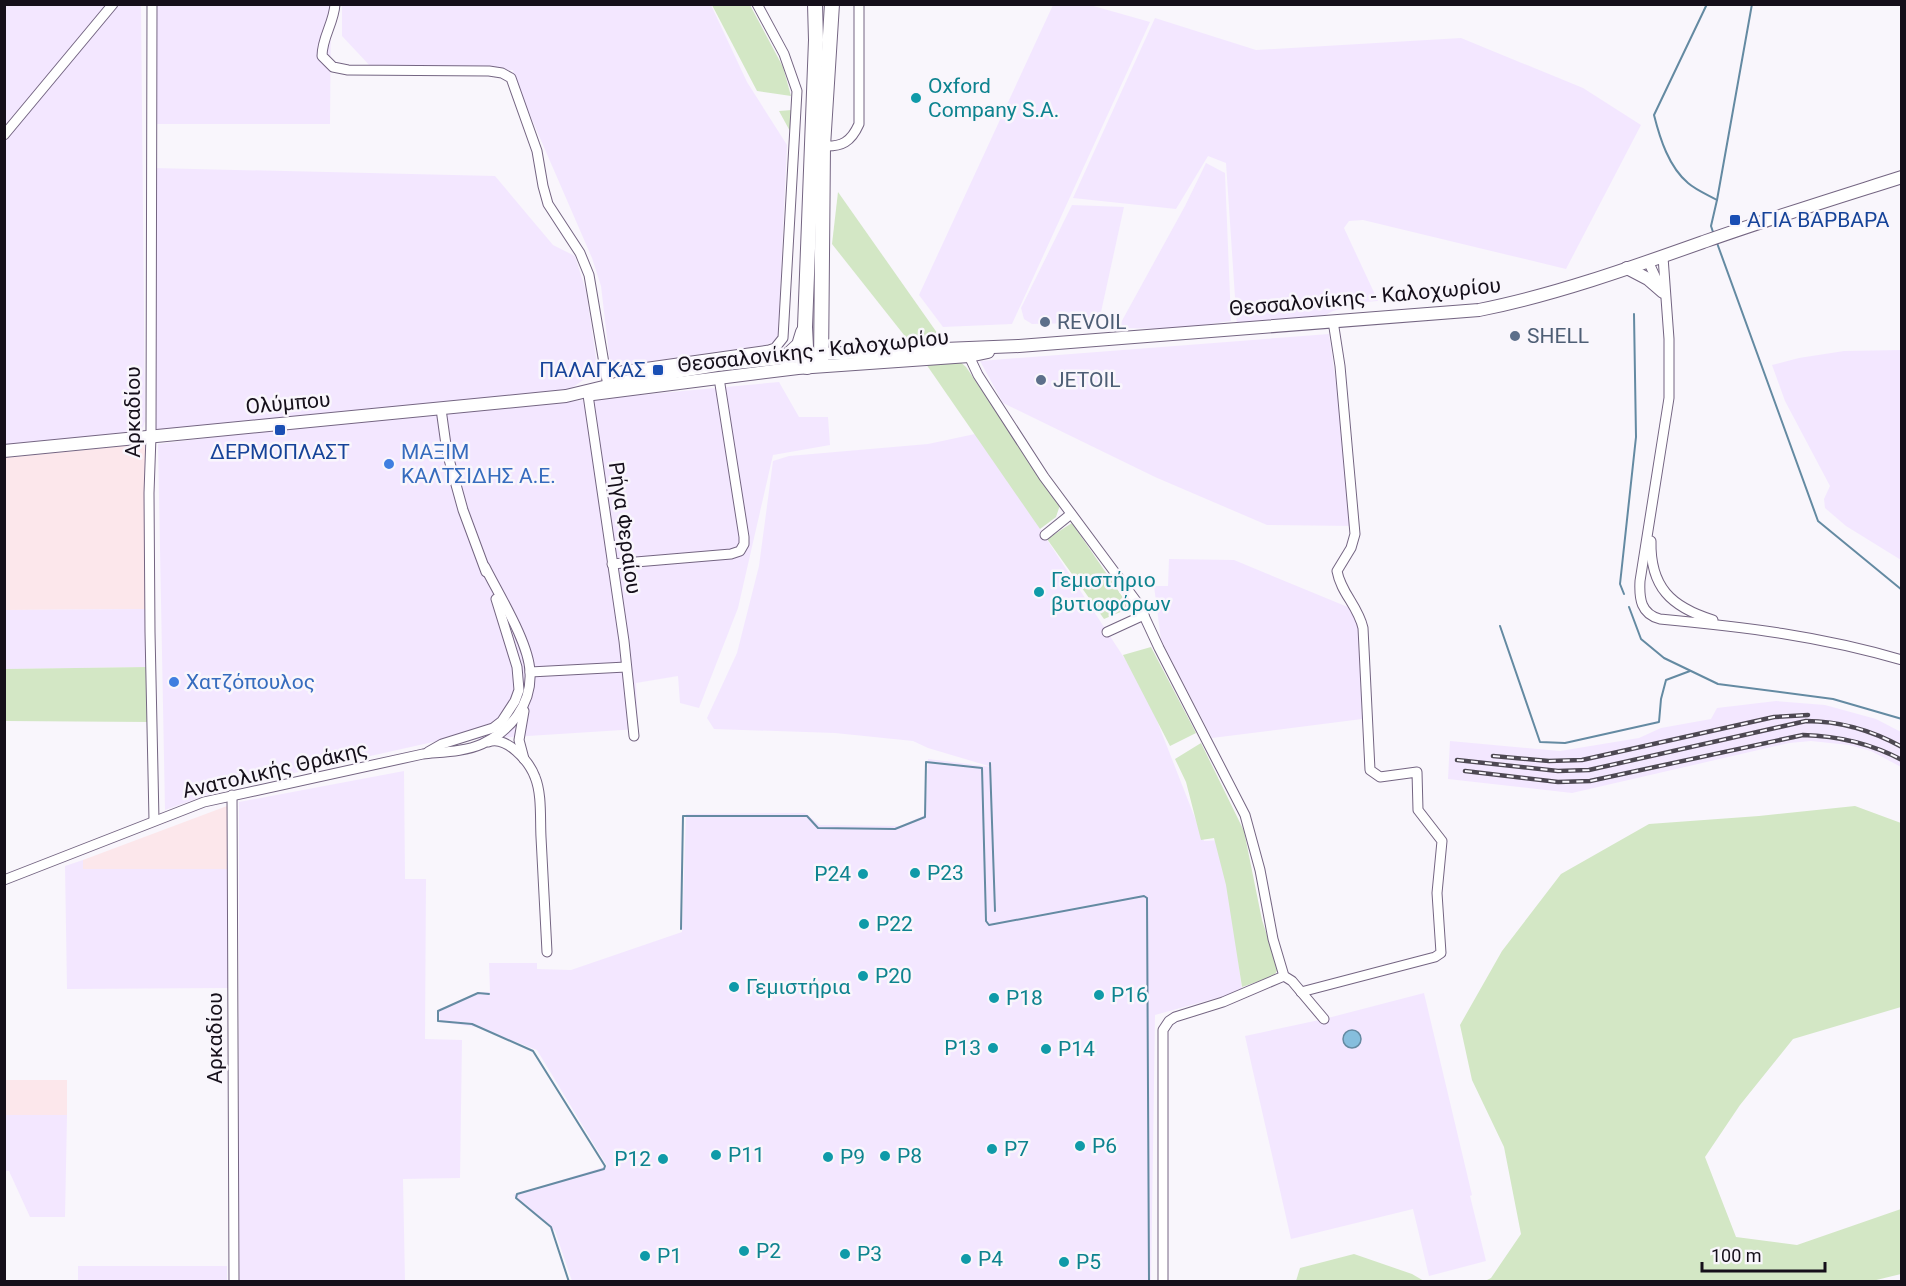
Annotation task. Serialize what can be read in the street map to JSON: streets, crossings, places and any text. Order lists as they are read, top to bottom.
{
  "streets": {
    "main road": ["Θεσσαλονίκης - Καλοχωρίου", "Ολύμπου"],
    "street": ["Αρκαδίου", "Ρήγα Φεραίου", "Ανατολικής Θράκης"]
  },
  "crossings": [
    ["Θεσσαλονίκης - Καλοχωρίου", "Ολύμπου"],
    ["Θεσσαλονίκης - Καλοχωρίου", "Ρήγα Φεραίου"],
    ["Ολύμπου", "Αρκαδίου"],
    ["Ολύμπου", "Ανατολικής Θράκης"],
    ["Αρκαδίου", "Ανατολικής Θράκης"]
  ],
  "places": {
    "other": [
      "Oxford Company S.A.",
      "REVOIL",
      "SHELL",
      "JETOIL",
      "ΜΑΞΙΜ ΚΑΛΤΣΙΔΗΣ Α.Ε.",
      "Γεμιστήριο βυτιοφόρων",
      "Χατζόπουλος",
      "P23",
      "P24",
      "P22",
      "P20",
      "Γεμιστήρια",
      "P16",
      "P18",
      "P13",
      "P14",
      "P6",
      "P7",
      "P11",
      "P8",
      "P9",
      "P12",
      "P2",
      "P3",
      "P1",
      "P4",
      "P5"
    ],
    "transit": ["ΑΓΙΑ ΒΑΡΒΑΡΑ", "ΠΑΛΑΓΚΑΣ", "ΔΕΡΜΟΠΛΑΣΤ"]
  },
  "scale_bar": "100 m"
}
